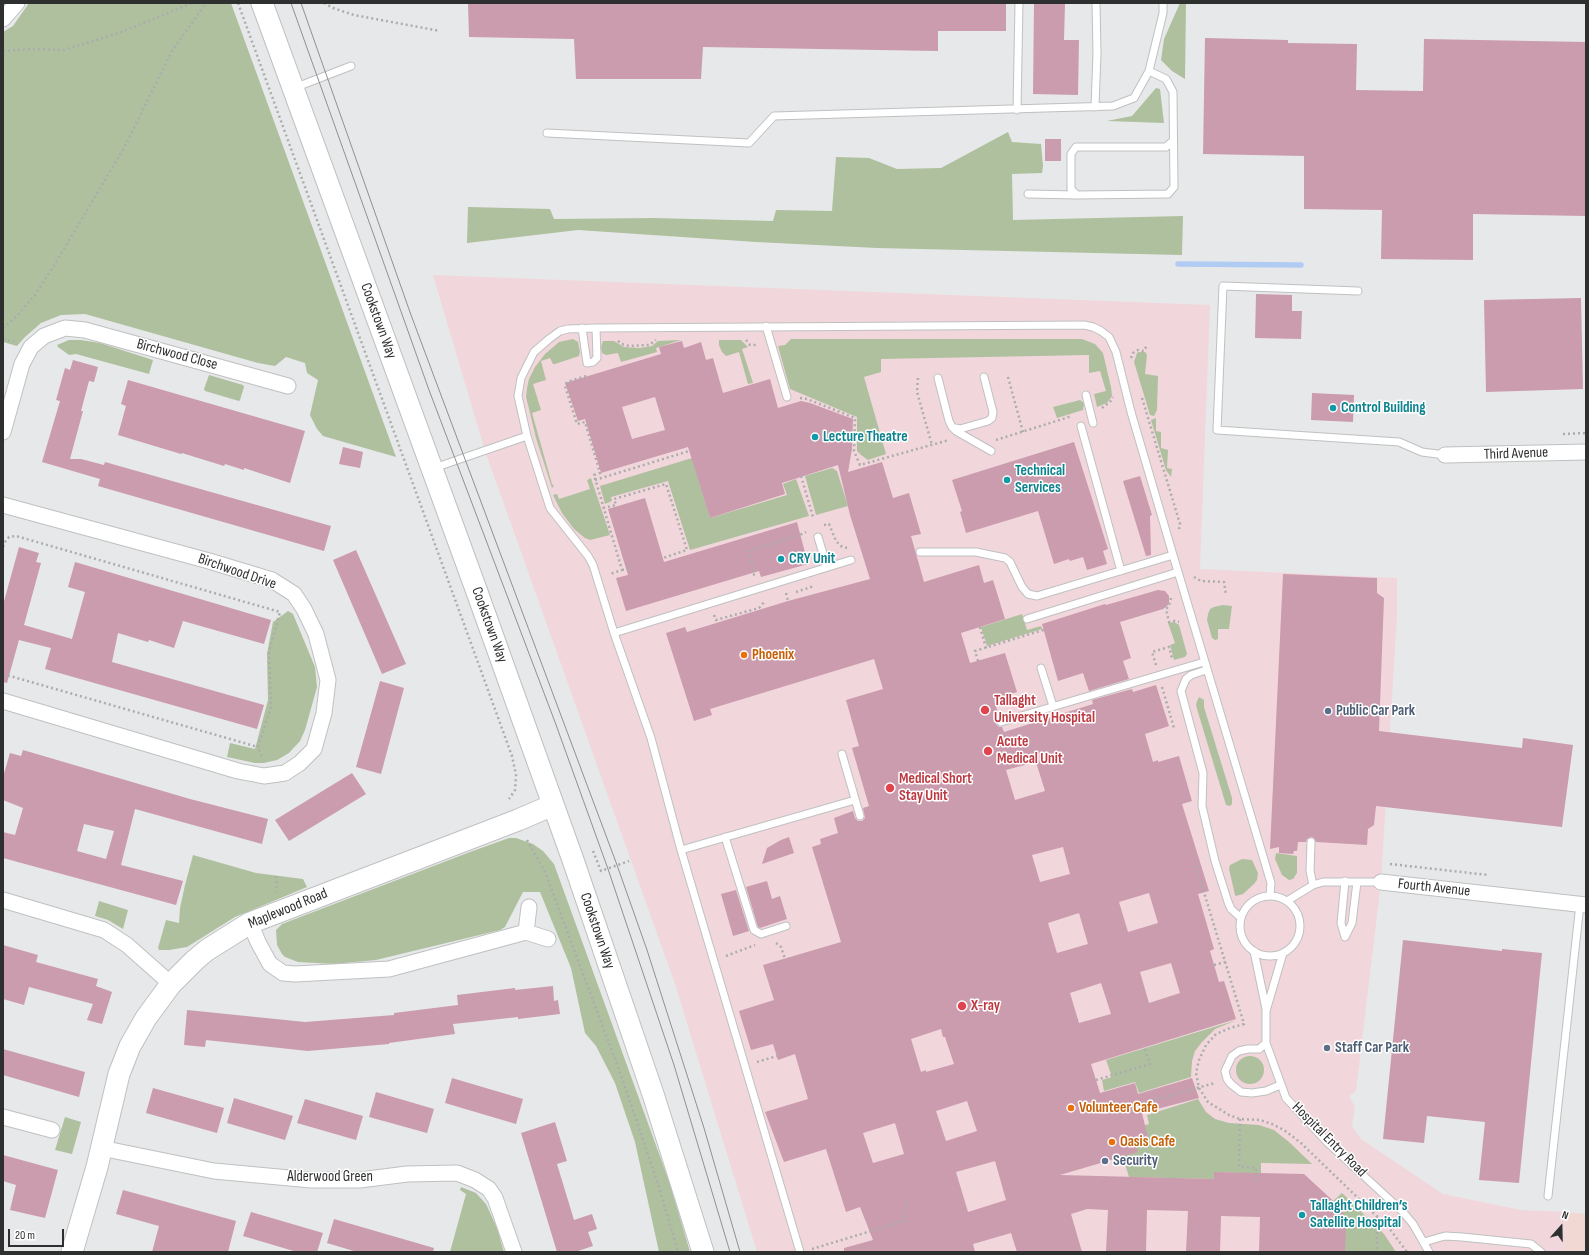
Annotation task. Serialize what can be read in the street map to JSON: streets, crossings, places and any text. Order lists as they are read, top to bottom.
{
  "streets": {
    "street": [
      "Cookstown Way",
      "Birchwood Close",
      "Third Avenue",
      "Birchwood Drive",
      "Fourth Avenue",
      "Maplewood Road",
      "Alderwood Green"
    ],
    "lane": ["Hospital Entry Road"]
  },
  "crossings": [
    ["Cookstown Way", "Maplewood Road"],
    ["Fourth Avenue", "Hospital Entry Road"],
    ["Maplewood Road", "Alderwood Green"]
  ],
  "places": [
    "Control Building",
    "Lecture Theatre",
    "Technical Services",
    "CRY Unit",
    "Phoenix",
    "Tallaght University Hospital",
    "Public Car Park",
    "Acute Medical Unit",
    "Medical Short Stay Unit",
    "X-ray",
    "Staff Car Park",
    "Volunteer Cafe",
    "Oasis Cafe",
    "Security",
    "Tallaght Children’s Satellite Hospital"
  ],
  "scale_bar": "20 m",
  "north": "top"
}
